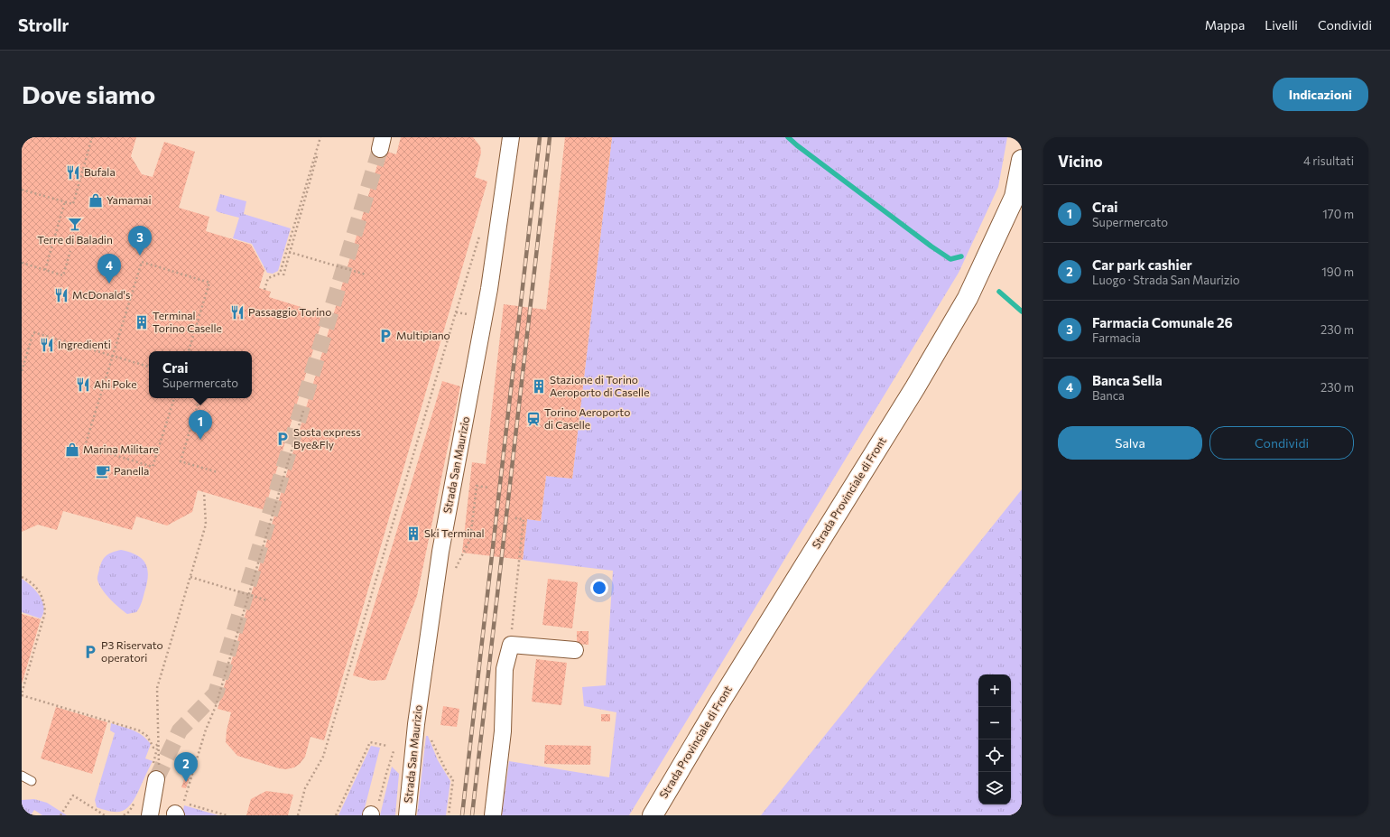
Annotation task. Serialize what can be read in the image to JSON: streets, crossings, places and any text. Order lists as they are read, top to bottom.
{
  "streets": {
    "main road": ["Strada Provinciale di Front"],
    "street": ["Strada San Maurizio"]
  },
  "places": {
    "restaurant": [
      "Bufala",
      "McDonald's",
      "Passaggio Torino",
      "Ingredienti",
      "Ahi Poke"
    ],
    "shop": ["Yamamai", "Marina Militare"],
    "bar": ["Terre di Baladin"],
    "building": ["Terminal Torino Caselle", "Stazione di Torino Aeroporto di Caselle", "Ski Terminal"],
    "parking": ["Multipiano", "Sosta express Bye&Fly", "P3 Riservato operatori"],
    "station": ["Torino Aeroporto di Caselle"],
    "cafe": ["Panella"]
  },
  "page": {
    "header": "Strollr",
    "nav": ["Mappa", "Livelli", "Condividi"],
    "buttons": [
      "Indicazioni",
      ["Salva", "Condividi"]
    ],
    "title": "Dove siamo",
    "heading": ["Vicino", "4 risultati"],
    "list": [
      {
        "mark": "1",
        "name": "Crai",
        "note": "Supermercato",
        "value": "170 m"
      },
      {
        "mark": "2",
        "name": "Car park cashier",
        "note": "Luogo · Strada San Maurizio",
        "value": "190 m"
      },
      {
        "mark": "3",
        "name": "Farmacia Comunale 26",
        "note": "Farmacia",
        "value": "230 m"
      },
      {
        "mark": "4",
        "name": "Banca Sella",
        "note": "Banca",
        "value": "230 m"
      }
    ],
    "pins": [
      "3",
      "4",
      "1",
      "2"
    ],
    "popup": ["Crai", "Supermercato"],
    "map_buttons": ["+", "−"]
  }
}
